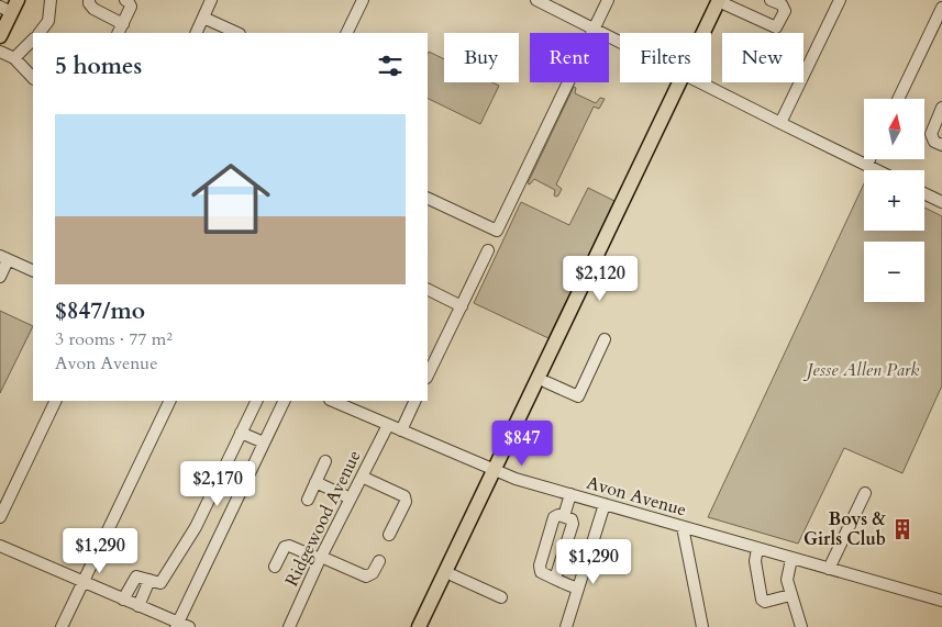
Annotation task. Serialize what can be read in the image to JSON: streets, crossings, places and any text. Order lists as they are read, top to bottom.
{
  "streets": {
    "street": ["Avon Avenue", "Ridgewood Avenue"]
  },
  "crossings": [
    ["Avon Avenue", "Ridgewood Avenue"]
  ],
  "parks": ["Jesse Allen Park"],
  "places": {
    "building": ["Boys & Girls Club"]
  },
  "north": "top",
  "page": {
    "chip": [
      "Buy",
      "Rent",
      "Filters",
      "New"
    ],
    "heading": "5 homes",
    "map_buttons": ["+", "−"],
    "list": [
      {
        "name": "$847/mo",
        "note": "3 rooms · 77 m² · Avon Avenue"
      }
    ],
    "price": [
      "$2,120",
      "$847",
      "$2,170",
      "$1,290",
      "$1,290"
    ]
  }
}
